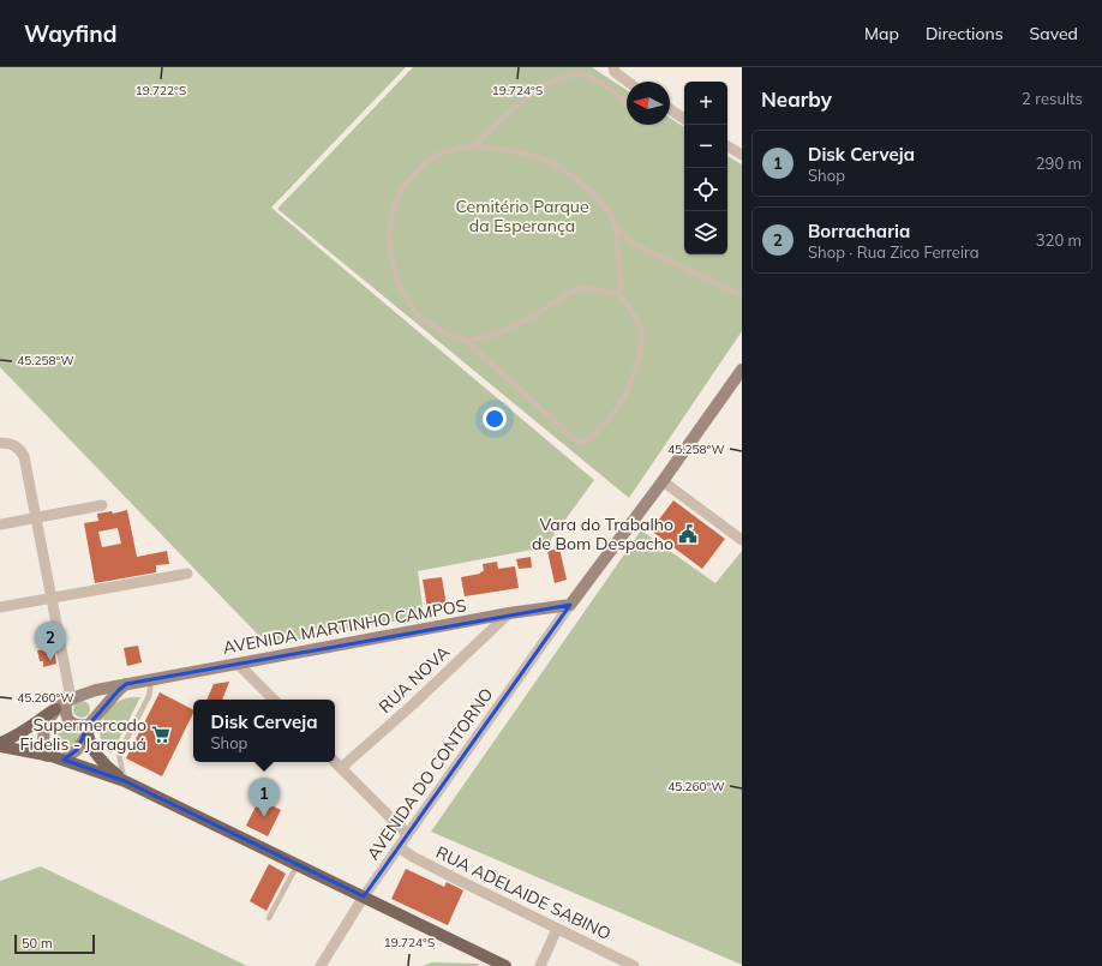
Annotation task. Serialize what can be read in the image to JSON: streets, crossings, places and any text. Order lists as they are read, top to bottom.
{
  "streets": {
    "main road": ["AVENIDA MARTINHO CAMPOS"],
    "street": ["RUA NOVA", "AVENIDA DO CONTORNO", "RUA ADELAIDE SABINO"]
  },
  "crossings": [
    ["AVENIDA MARTINHO CAMPOS", "RUA NOVA"],
    ["AVENIDA MARTINHO CAMPOS", "AVENIDA DO CONTORNO"],
    ["AVENIDA DO CONTORNO", "RUA ADELAIDE SABINO"]
  ],
  "parks": ["Cemitério Parque da Esperança"],
  "places": {
    "public building": ["Vara do Trabalho de Bom Despacho"],
    "supermarket": ["Supermercado Fidelis - Jaraguá"]
  },
  "scale_bar": "50 m",
  "north": "left",
  "page": {
    "header": "Wayfind",
    "nav": ["Map", "Directions", "Saved"],
    "heading": ["Nearby", "2 results"],
    "map_buttons": ["+", "−"],
    "list": [
      {
        "mark": "1",
        "name": "Disk Cerveja",
        "note": "Shop",
        "value": "290 m"
      },
      {
        "mark": "2",
        "name": "Borracharia",
        "note": "Shop · Rua Zico Ferreira",
        "value": "320 m"
      }
    ],
    "pins": ["2", "1"],
    "popup": ["Disk Cerveja", "Shop"],
    "scale": "50 m"
  },
  "coordinates": [
    "19.722°S",
    "19.724°S",
    "45.258°W",
    "45.260°W"
  ]
}
